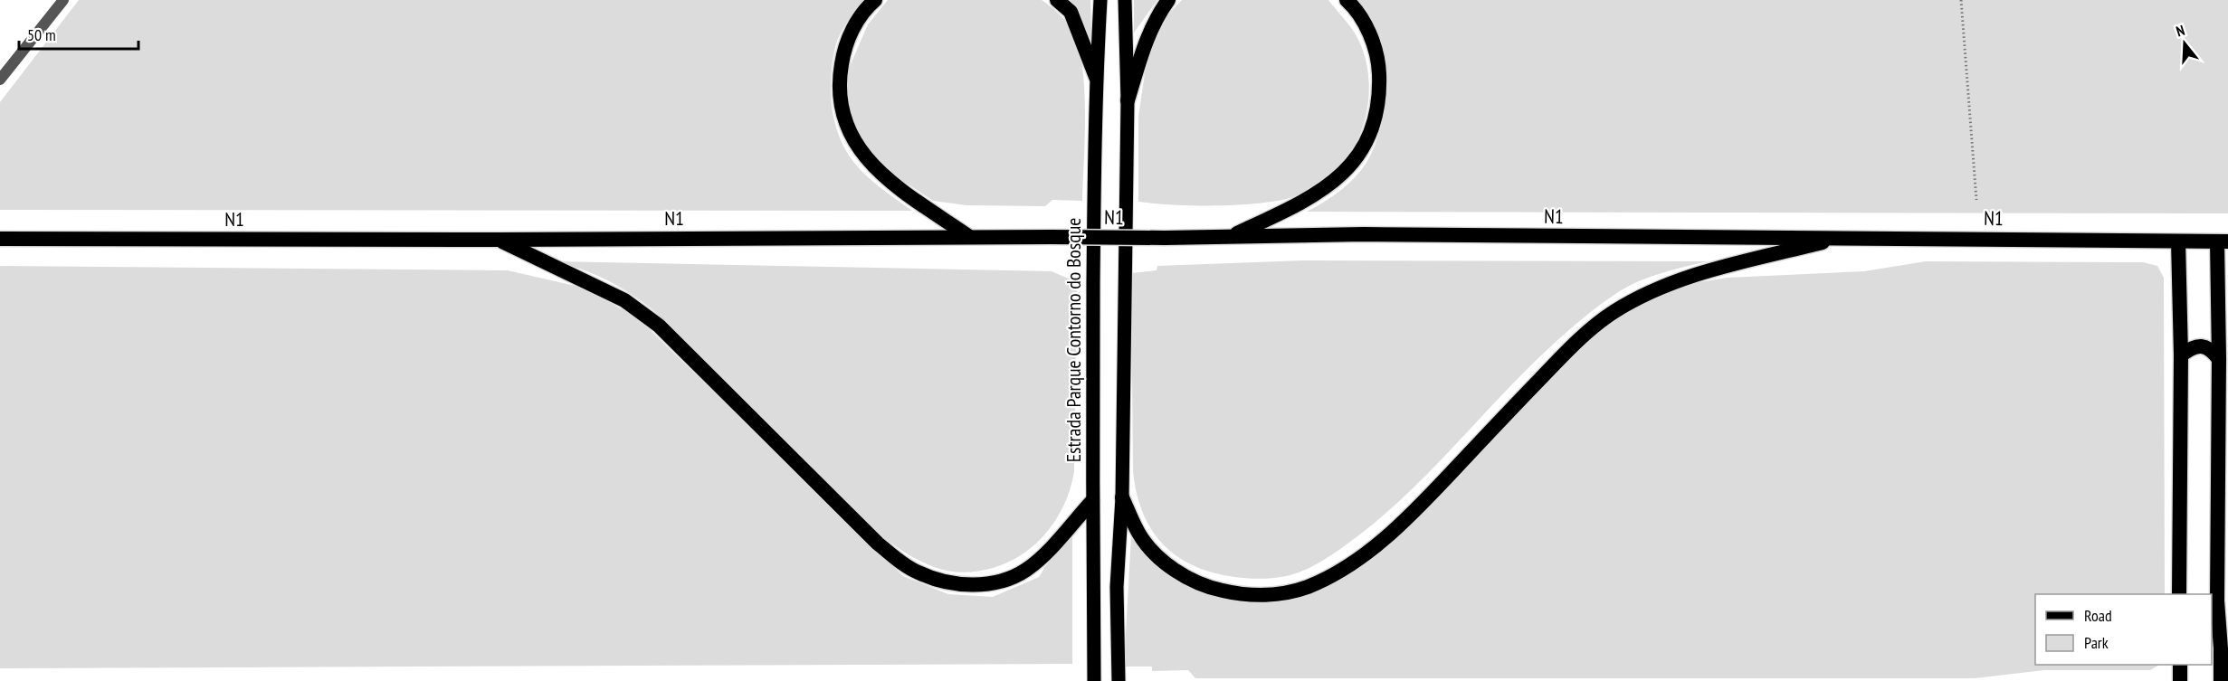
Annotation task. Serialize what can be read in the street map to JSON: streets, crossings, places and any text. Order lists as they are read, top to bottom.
{
  "streets": {
    "highway": ["N1"],
    "main road": ["Estrada Parque Contorno do Bosque"]
  },
  "legend": ["Road", "Park"],
  "scale_bar": "50 m",
  "north": "top"
}
